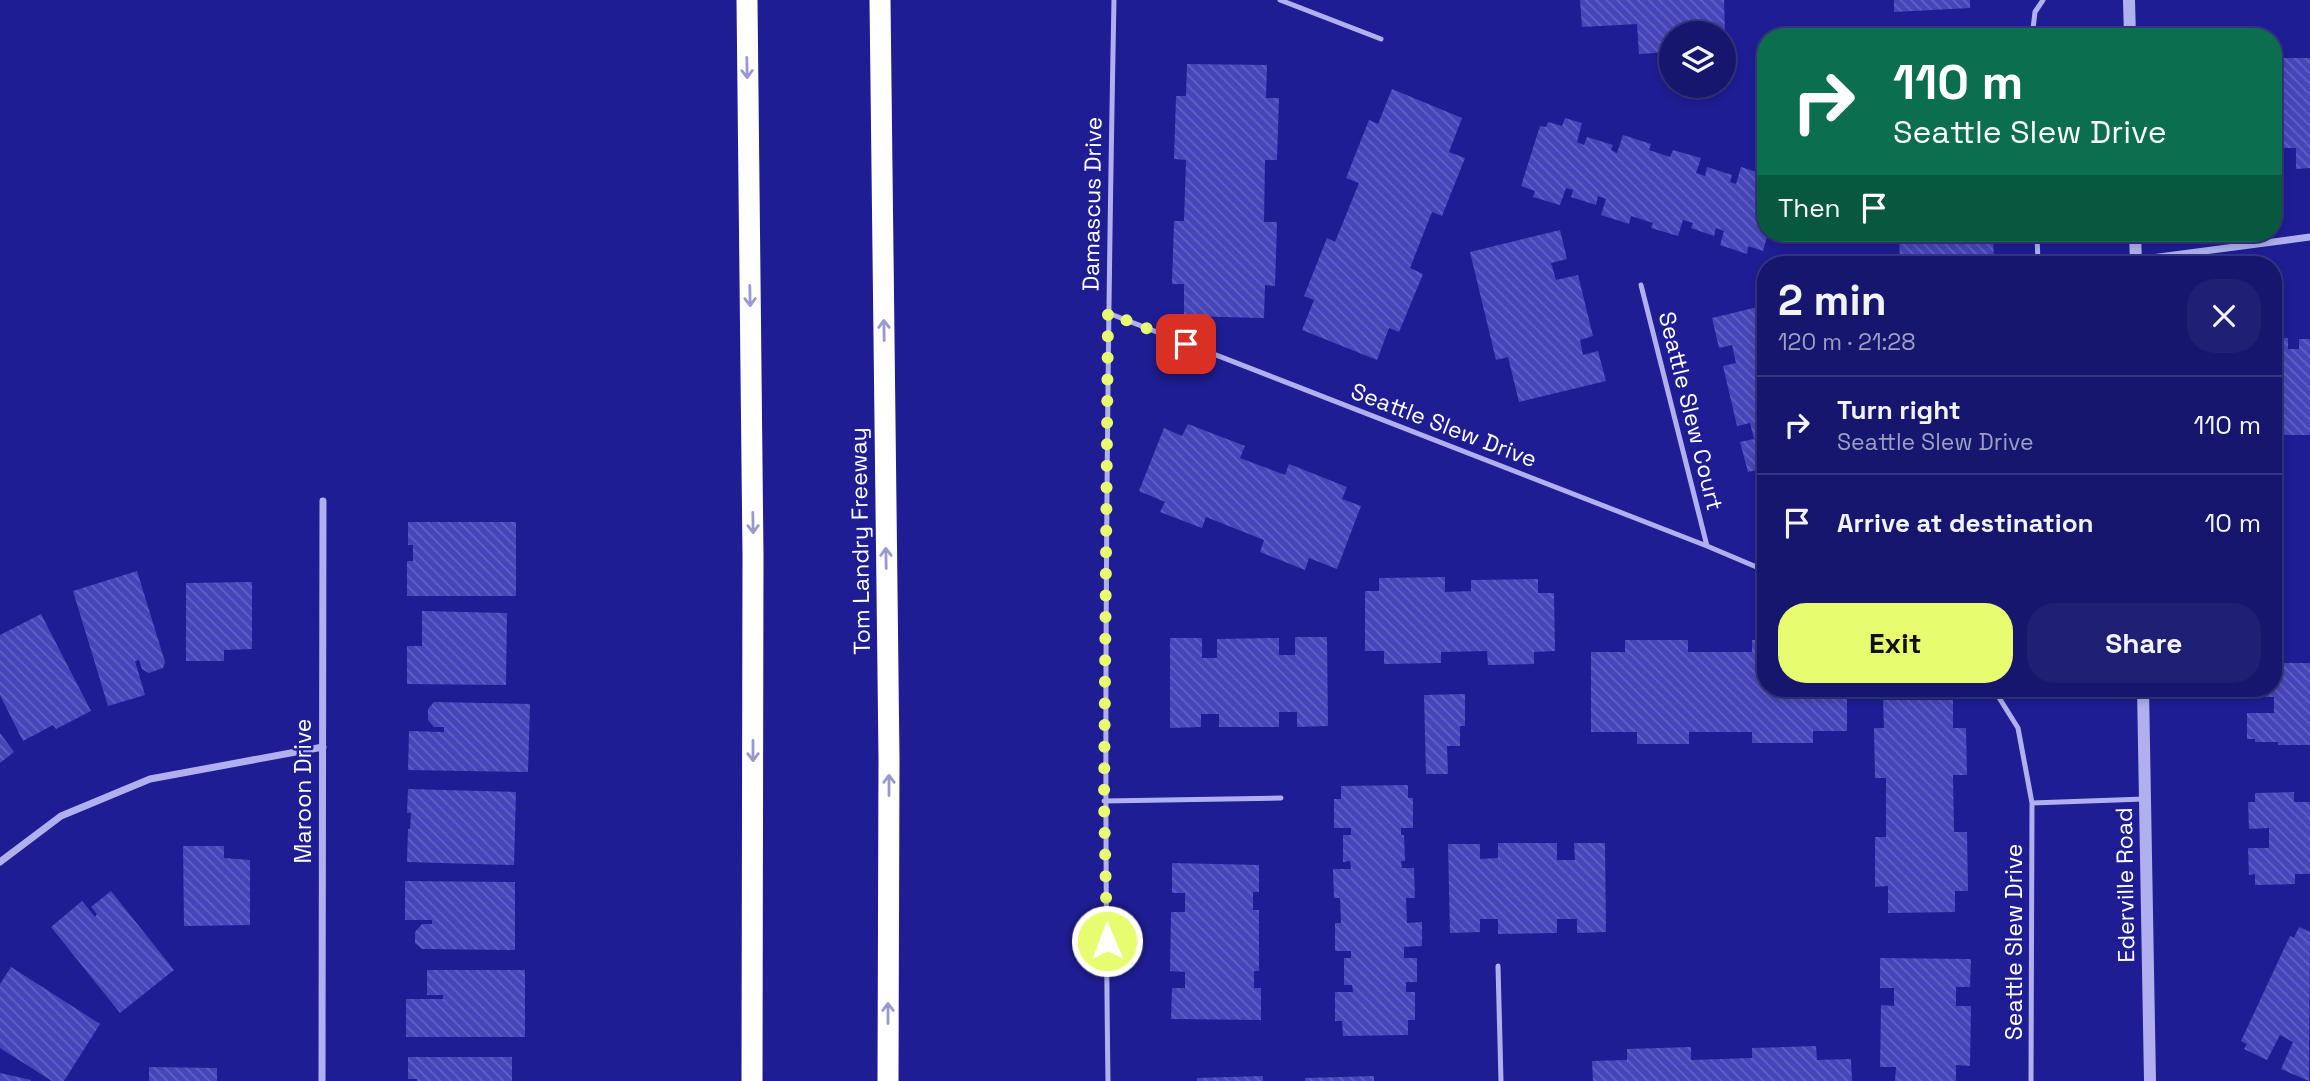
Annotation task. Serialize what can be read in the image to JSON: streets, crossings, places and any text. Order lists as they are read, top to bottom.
{
  "streets": {
    "highway": ["Tom Landry Freeway"],
    "street": ["Maroon Drive", "Ederville Road"],
    "lane": ["Damascus Drive", "Seattle Slew Court", "Seattle Slew Drive"]
  },
  "crossings": [
    ["Damascus Drive", "Seattle Slew Drive"],
    ["Seattle Slew Court", "Seattle Slew Drive"]
  ],
  "page": {
    "turn": ["110 m", "Seattle Slew Drive"],
    "then": "Then",
    "heading": ["2 min", "120 m · 21:28"],
    "list": [
      {
        "name": "Turn right",
        "note": "Seattle Slew Drive",
        "value": "110 m"
      },
      {
        "name": "Arrive at destination",
        "value": "10 m"
      }
    ],
    "buttons": ["Exit", "Share"]
  }
}
